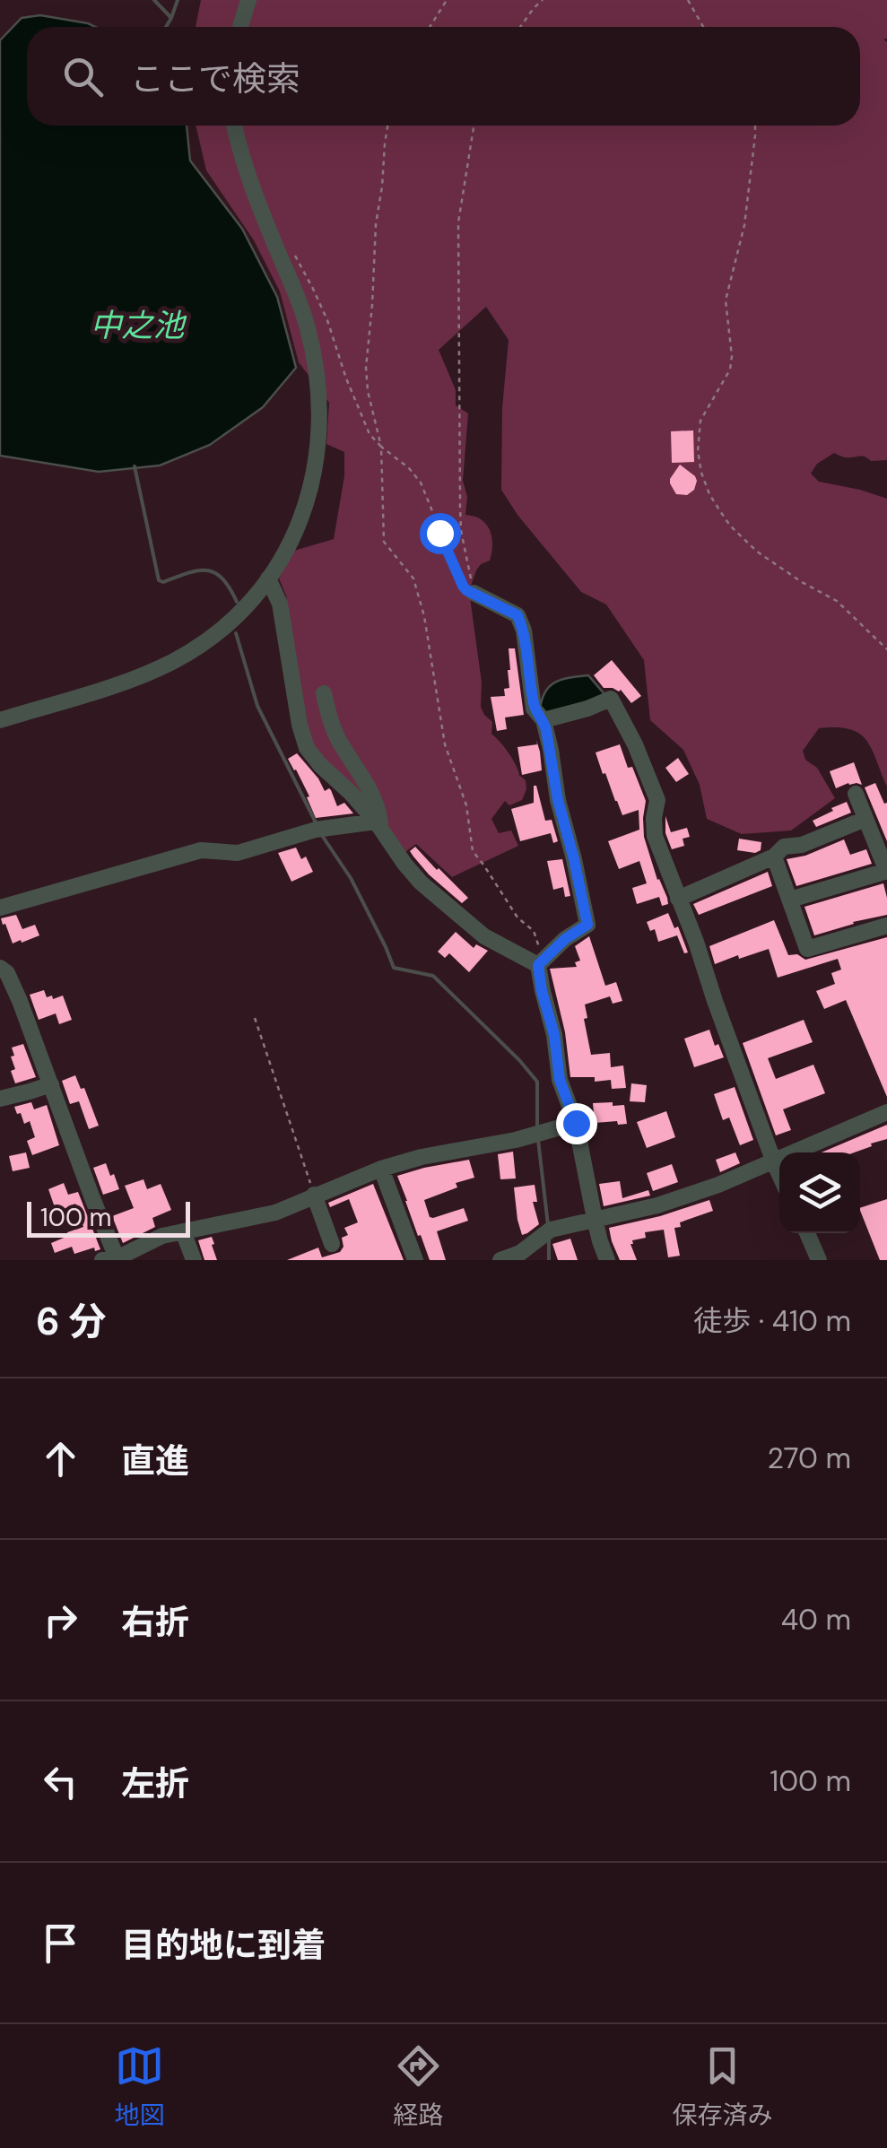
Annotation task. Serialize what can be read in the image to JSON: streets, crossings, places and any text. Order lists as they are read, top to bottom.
{
  "water": ["中之池"],
  "scale_bar": "100 m",
  "page": {
    "search": "ここで検索",
    "scale": "100 m",
    "heading": ["6 分", "徒歩 · 410 m"],
    "list": [
      ["直進", "270 m"],
      ["右折", "40 m"],
      ["左折", "100 m"],
      "目的地に到着"
    ],
    "nav": ["地図", "経路", "保存済み"]
  }
}
